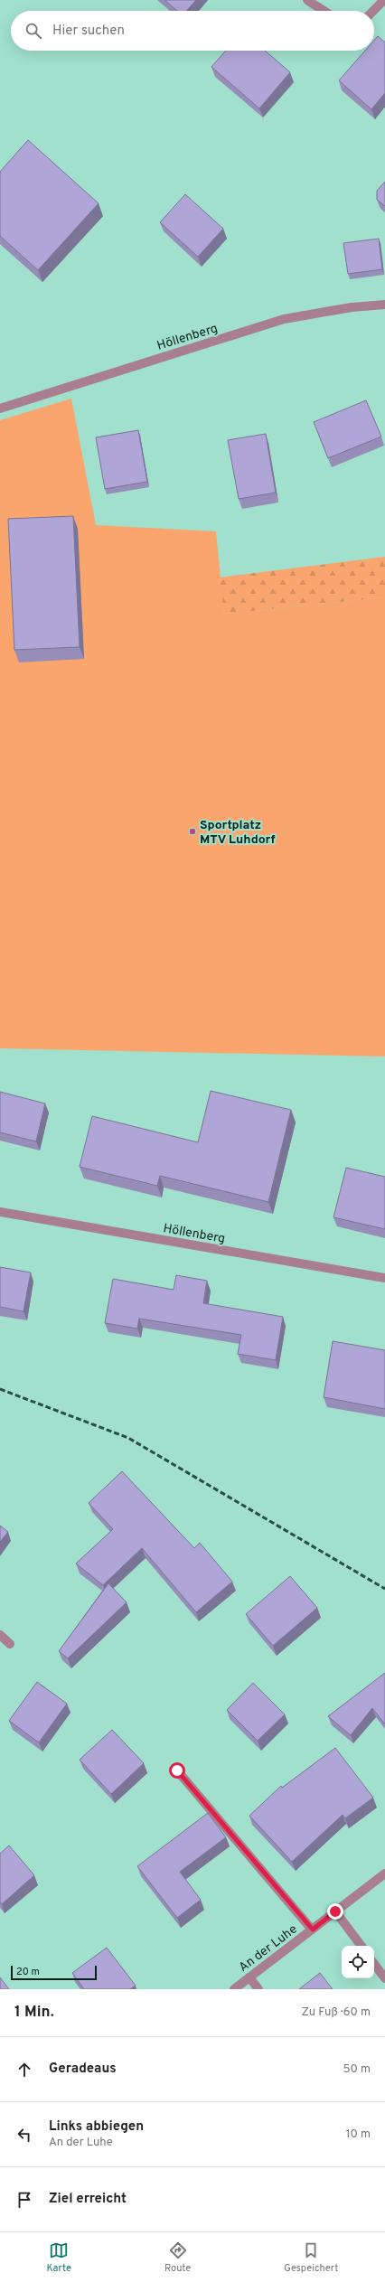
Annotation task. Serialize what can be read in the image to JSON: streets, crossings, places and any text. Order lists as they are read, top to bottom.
{
  "streets": {
    "street": ["Höllenberg", "An der Luhe"]
  },
  "places": ["Sportplatz MTV Luhdorf"],
  "scale_bar": "20 m",
  "page": {
    "search": "Hier suchen",
    "scale": "20 m",
    "heading": ["1 Min.", "Zu Fuß · 60 m"],
    "list": [
      ["Geradeaus", "50 m"],
      ["Links abbiegen", "An der Luhe", "10 m"],
      "Ziel erreicht"
    ],
    "nav": ["Karte", "Route", "Gespeichert"]
  }
}
